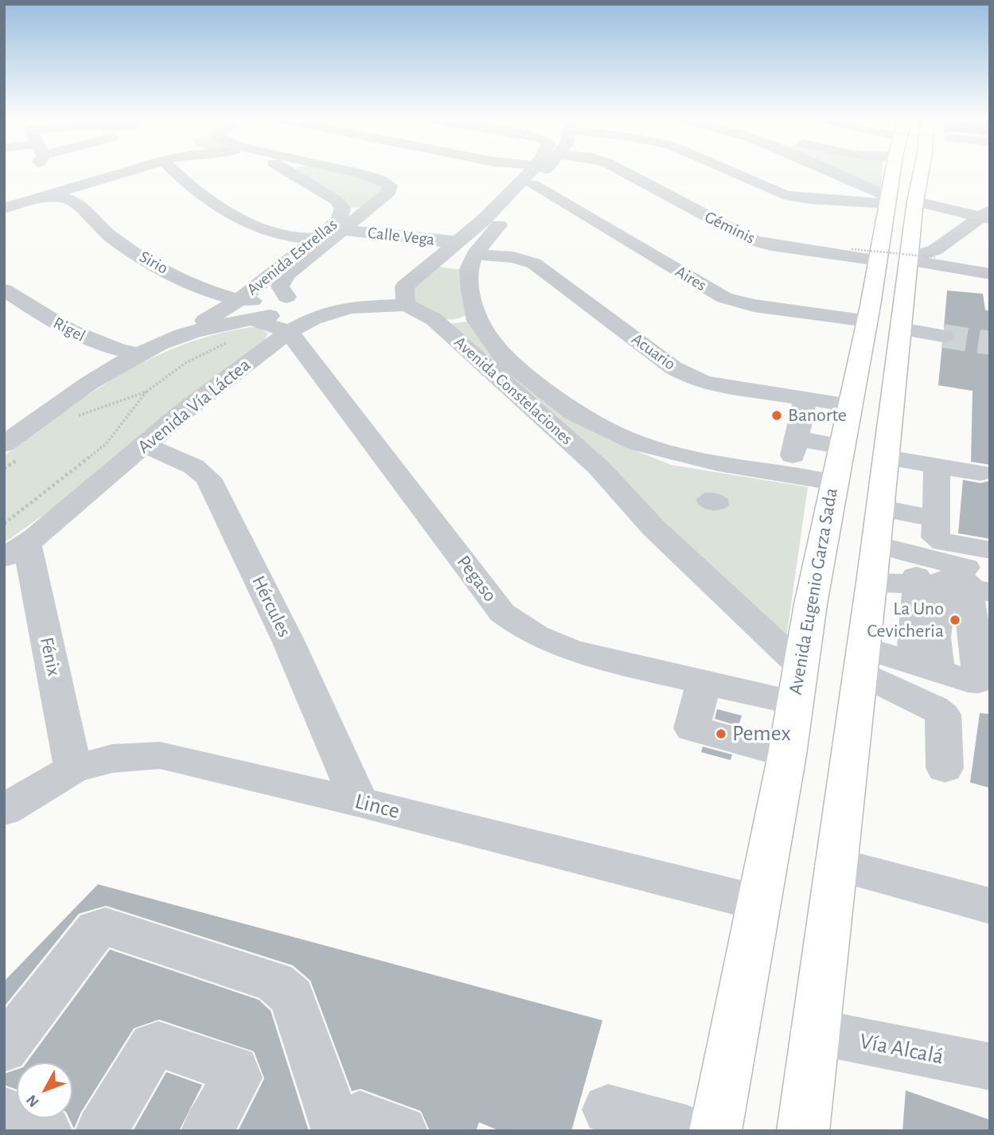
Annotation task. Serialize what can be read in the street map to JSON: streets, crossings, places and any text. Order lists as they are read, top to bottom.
{
  "streets": {
    "highway": ["Avenida Eugenio Garza Sada"],
    "street": [
      "Géminis",
      "Calle Vega",
      "Avenida Estrellas",
      "Sirio",
      "Aires",
      "Rigel",
      "Acuario",
      "Avenida Constelaciones",
      "Avenida Vía Láctea",
      "Pegaso",
      "Hércules",
      "Fénix",
      "Lince",
      "Vía Alcalá"
    ]
  },
  "crossings": [
    ["Géminis", "Avenida Eugenio Garza Sada"],
    ["Calle Vega", "Avenida Estrellas"],
    ["Calle Vega", "Acuario"],
    ["Calle Vega", "Avenida Constelaciones"],
    ["Avenida Estrellas", "Sirio"],
    ["Avenida Estrellas", "Rigel"],
    ["Aires", "Avenida Eugenio Garza Sada"],
    ["Acuario", "Avenida Constelaciones"],
    ["Acuario", "Avenida Eugenio Garza Sada"],
    ["Avenida Constelaciones", "Avenida Vía Láctea"],
    ["Avenida Constelaciones", "Avenida Eugenio Garza Sada"],
    ["Avenida Vía Láctea", "Pegaso"],
    ["Avenida Vía Láctea", "Hércules"],
    ["Avenida Vía Láctea", "Fénix"],
    ["Pegaso", "Avenida Eugenio Garza Sada"],
    ["Avenida Eugenio Garza Sada", "Lince"],
    ["Avenida Eugenio Garza Sada", "Vía Alcalá"],
    ["Hércules", "Lince"],
    ["Fénix", "Lince"]
  ],
  "places": ["Banorte", "La Uno Cevicheria", "Pemex"],
  "north": "bottom left"
}
